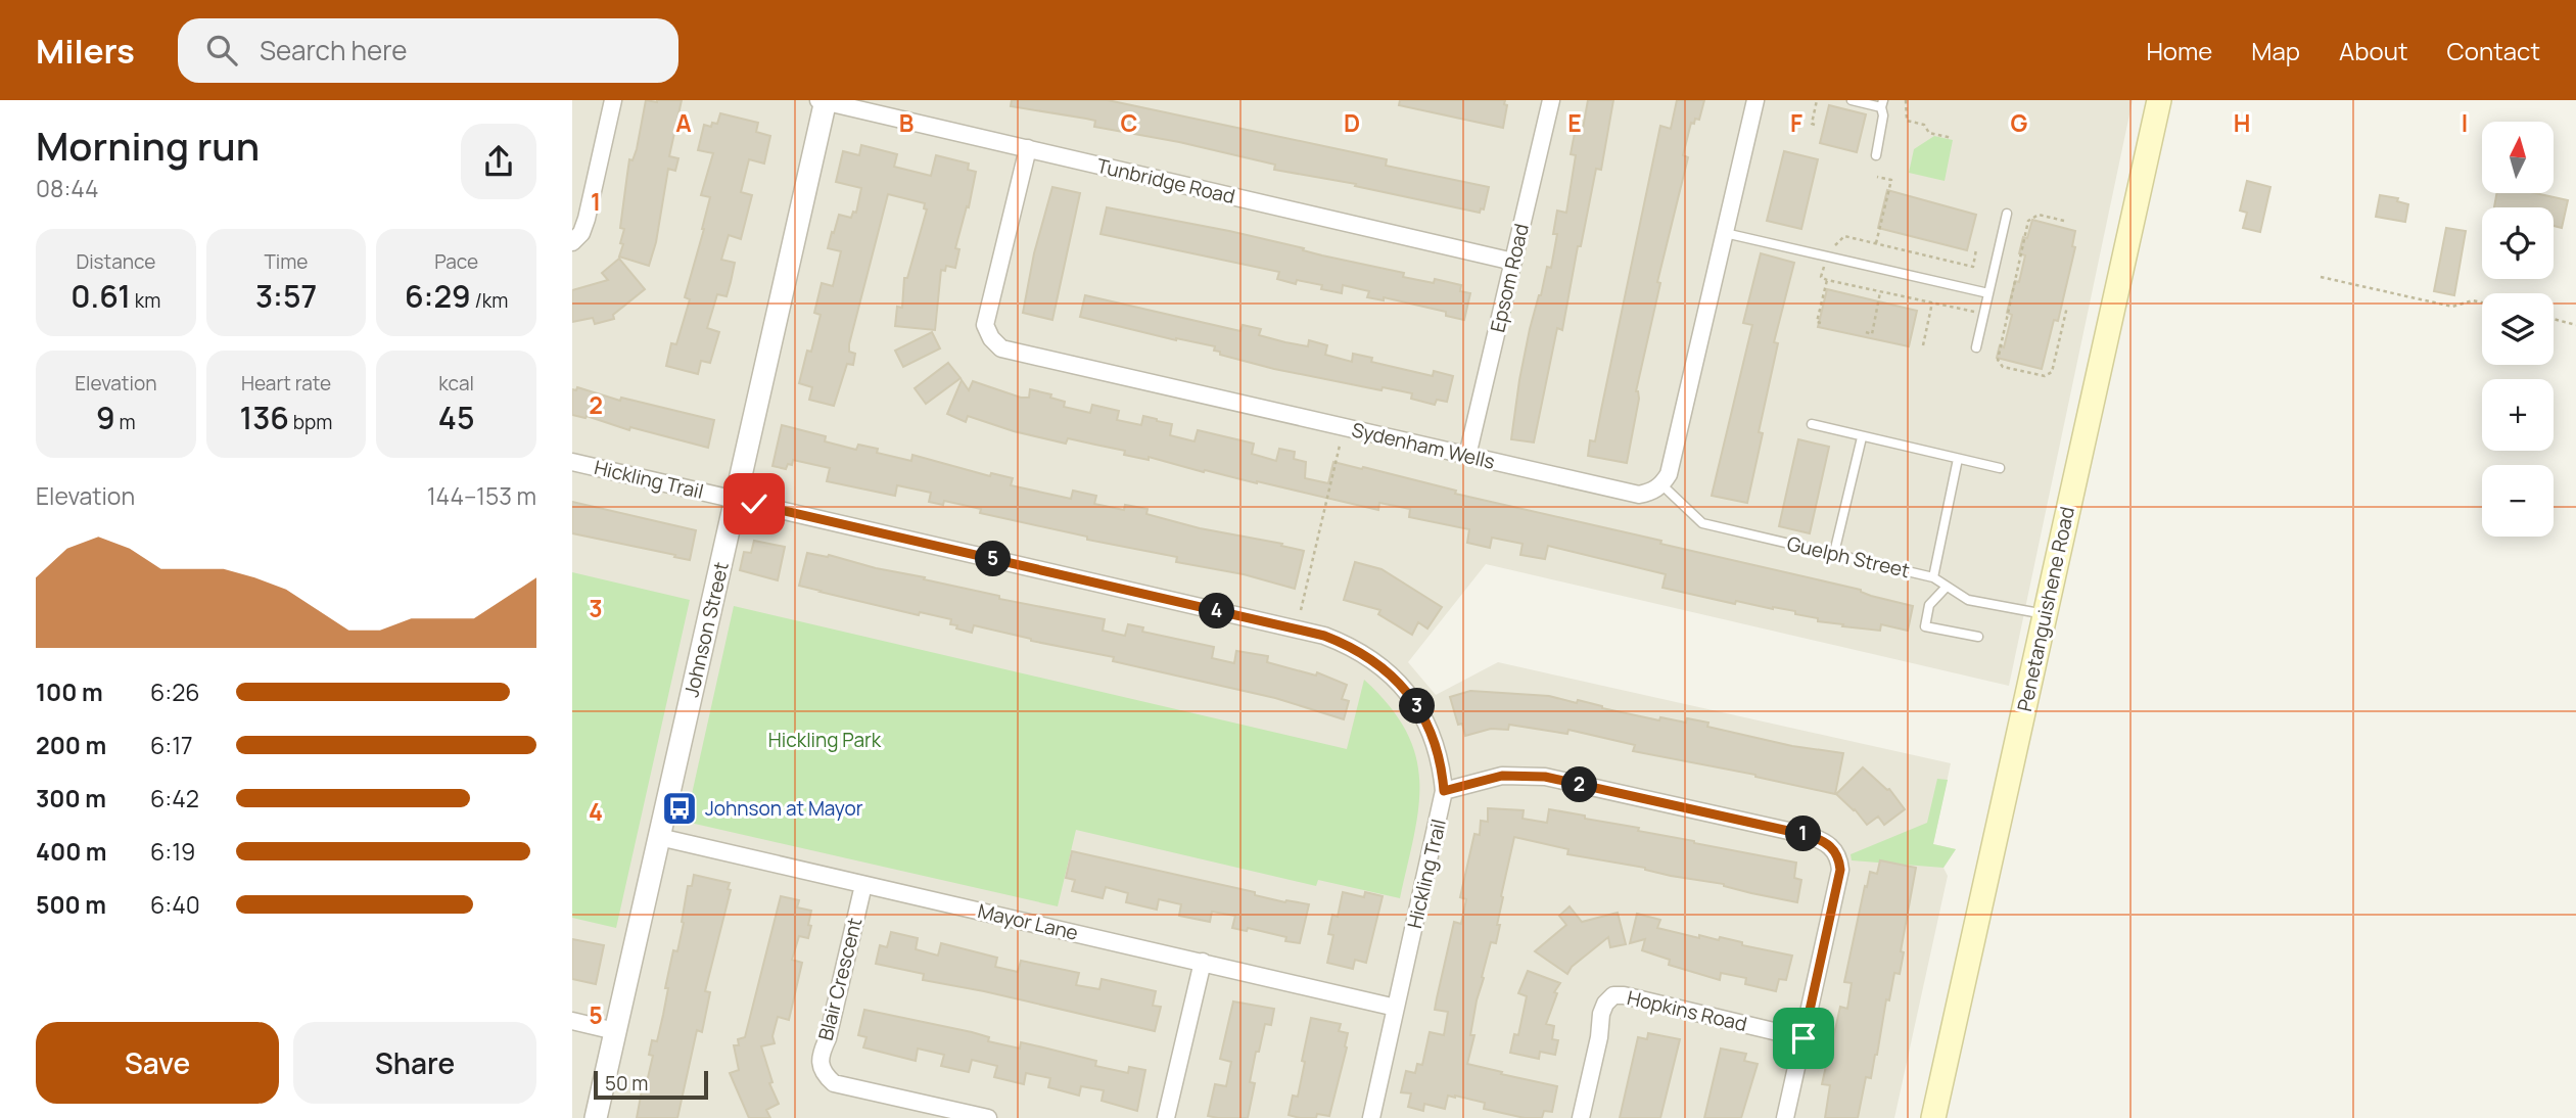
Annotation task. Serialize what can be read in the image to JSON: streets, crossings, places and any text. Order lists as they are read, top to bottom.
{
  "streets": {
    "main road": ["Penetanguishene Road"],
    "street": [
      "Tunbridge Road",
      "Epsom Road",
      "Sydenham Wells",
      "Hickling Trail",
      "Johnson Street",
      "Mayor Lane",
      "Blair Crescent",
      "Hopkins Road"
    ],
    "lane": ["Guelph Street"]
  },
  "crossings": [
    ["Tunbridge Road", "Epsom Road"],
    ["Tunbridge Road", "Sydenham Wells"],
    ["Tunbridge Road", "Johnson Street"],
    ["Epsom Road", "Sydenham Wells"],
    ["Sydenham Wells", "Guelph Street"],
    ["Hickling Trail", "Johnson Street"],
    ["Hickling Trail", "Mayor Lane"],
    ["Guelph Street", "Penetanguishene Road"],
    ["Johnson Street", "Mayor Lane"],
    ["Mayor Lane", "Blair Crescent"]
  ],
  "parks": ["Hickling Park"],
  "places": {
    "bus stop": ["Johnson at Mayor"]
  },
  "scale_bar": "50 m",
  "north": "top",
  "page": {
    "header": "Milers",
    "search": "Search here",
    "nav": [
      "Home",
      "Map",
      "About",
      "Contact"
    ],
    "heading": ["Morning run", "08:44"],
    "map_buttons": ["+", "−"],
    "stats": [
      ["Distance", "0.61 km"],
      ["Time", "3:57"],
      ["Pace", "6:29 /km"],
      ["Elevation", "9 m"],
      ["Heart rate", "136 bpm"],
      ["kcal", "45"]
    ],
    "chart": ["Elevation", "144–153 m"],
    "pins": [
      "5",
      "4",
      "3",
      "2",
      "1"
    ],
    "list": [
      {
        "name": "100 m",
        "note": "6:26"
      },
      {
        "name": "200 m",
        "note": "6:17"
      },
      {
        "name": "300 m",
        "note": "6:42"
      },
      {
        "name": "400 m",
        "note": "6:19"
      },
      {
        "name": "500 m",
        "note": "6:40"
      }
    ],
    "buttons": ["Save", "Share"],
    "scale": "50 m"
  },
  "grid": {
    "columns": [
      "A",
      "B",
      "C",
      "D",
      "E",
      "F",
      "G",
      "H",
      "I"
    ],
    "rows": [
      "1",
      "2",
      "3",
      "4",
      "5"
    ]
  }
}
